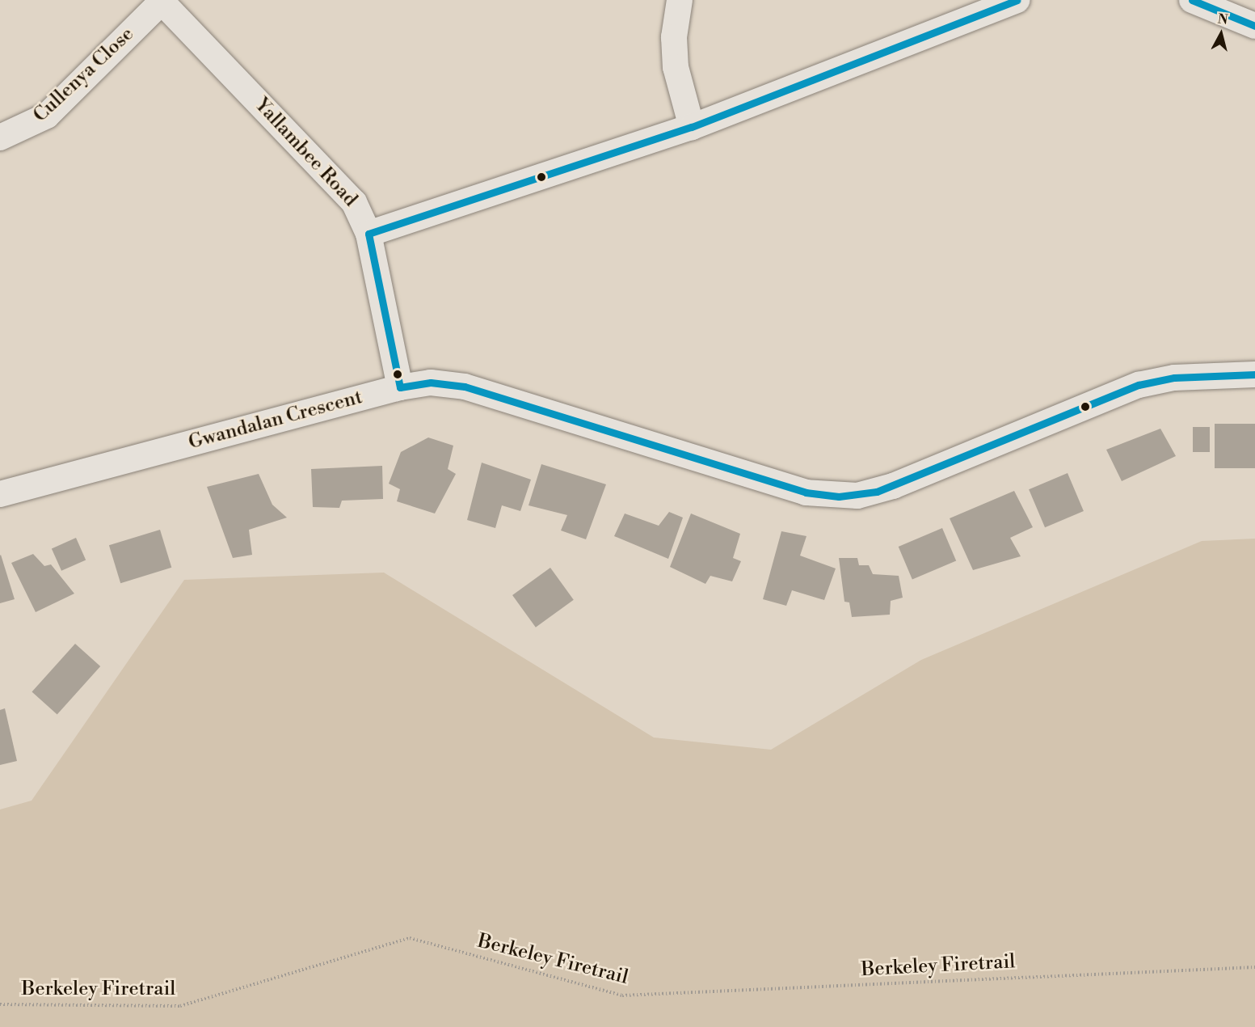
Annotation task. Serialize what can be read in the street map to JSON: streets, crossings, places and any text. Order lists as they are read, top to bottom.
{
  "streets": {
    "street": ["Cullenya Close", "Yallambee Road", "Gwandalan Crescent"],
    "path": ["Berkeley Firetrail"]
  },
  "crossings": [
    ["Cullenya Close", "Yallambee Road"]
  ],
  "north": "top"
}
